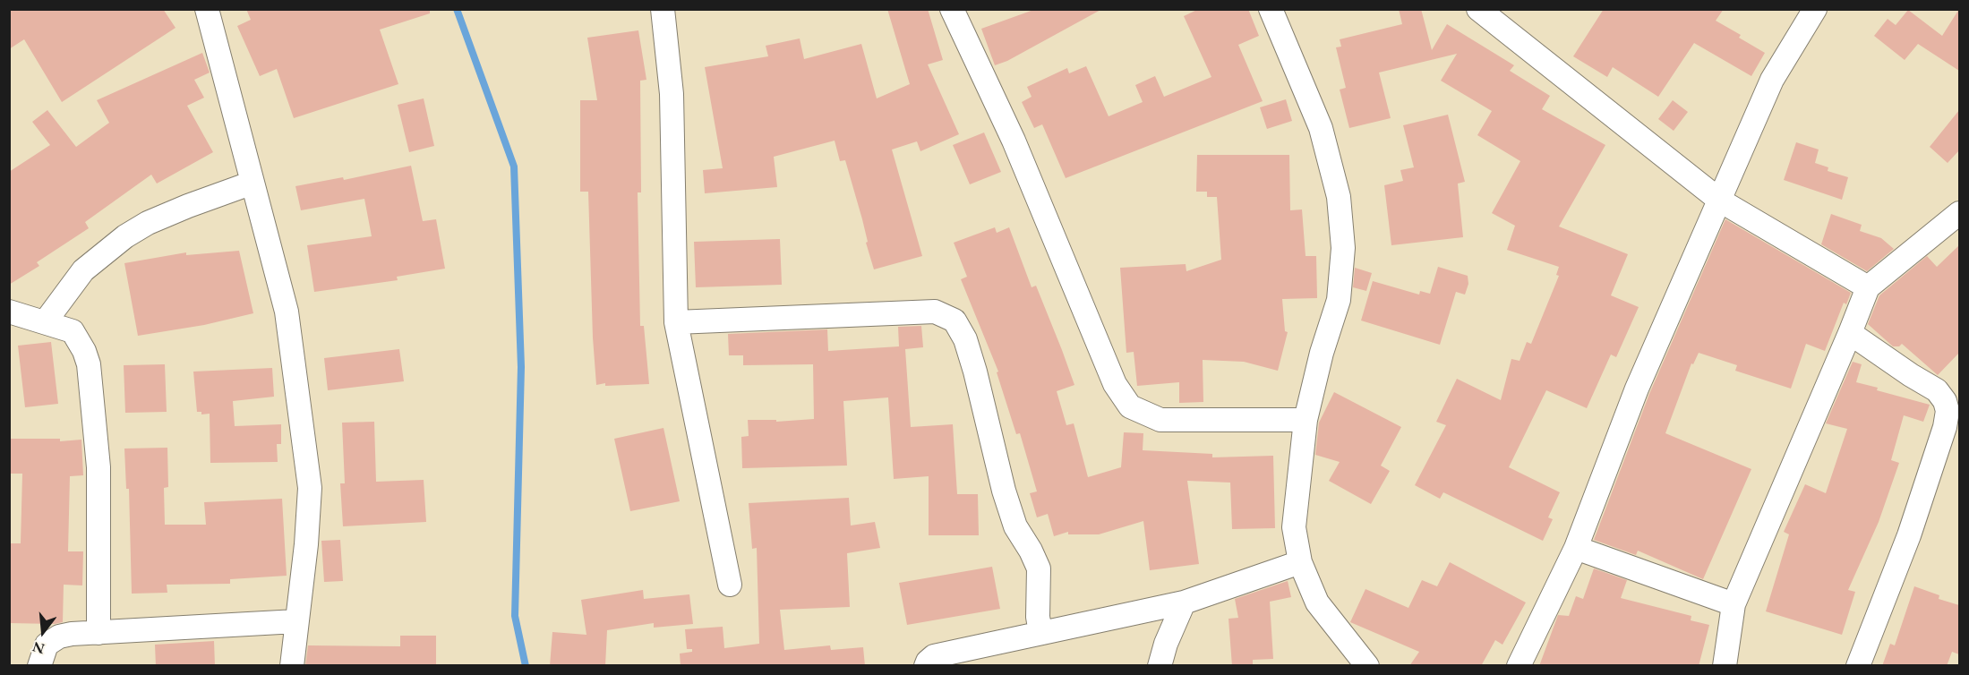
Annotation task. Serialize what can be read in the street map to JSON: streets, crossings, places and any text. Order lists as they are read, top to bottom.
{
  "north": "bottom"
}
